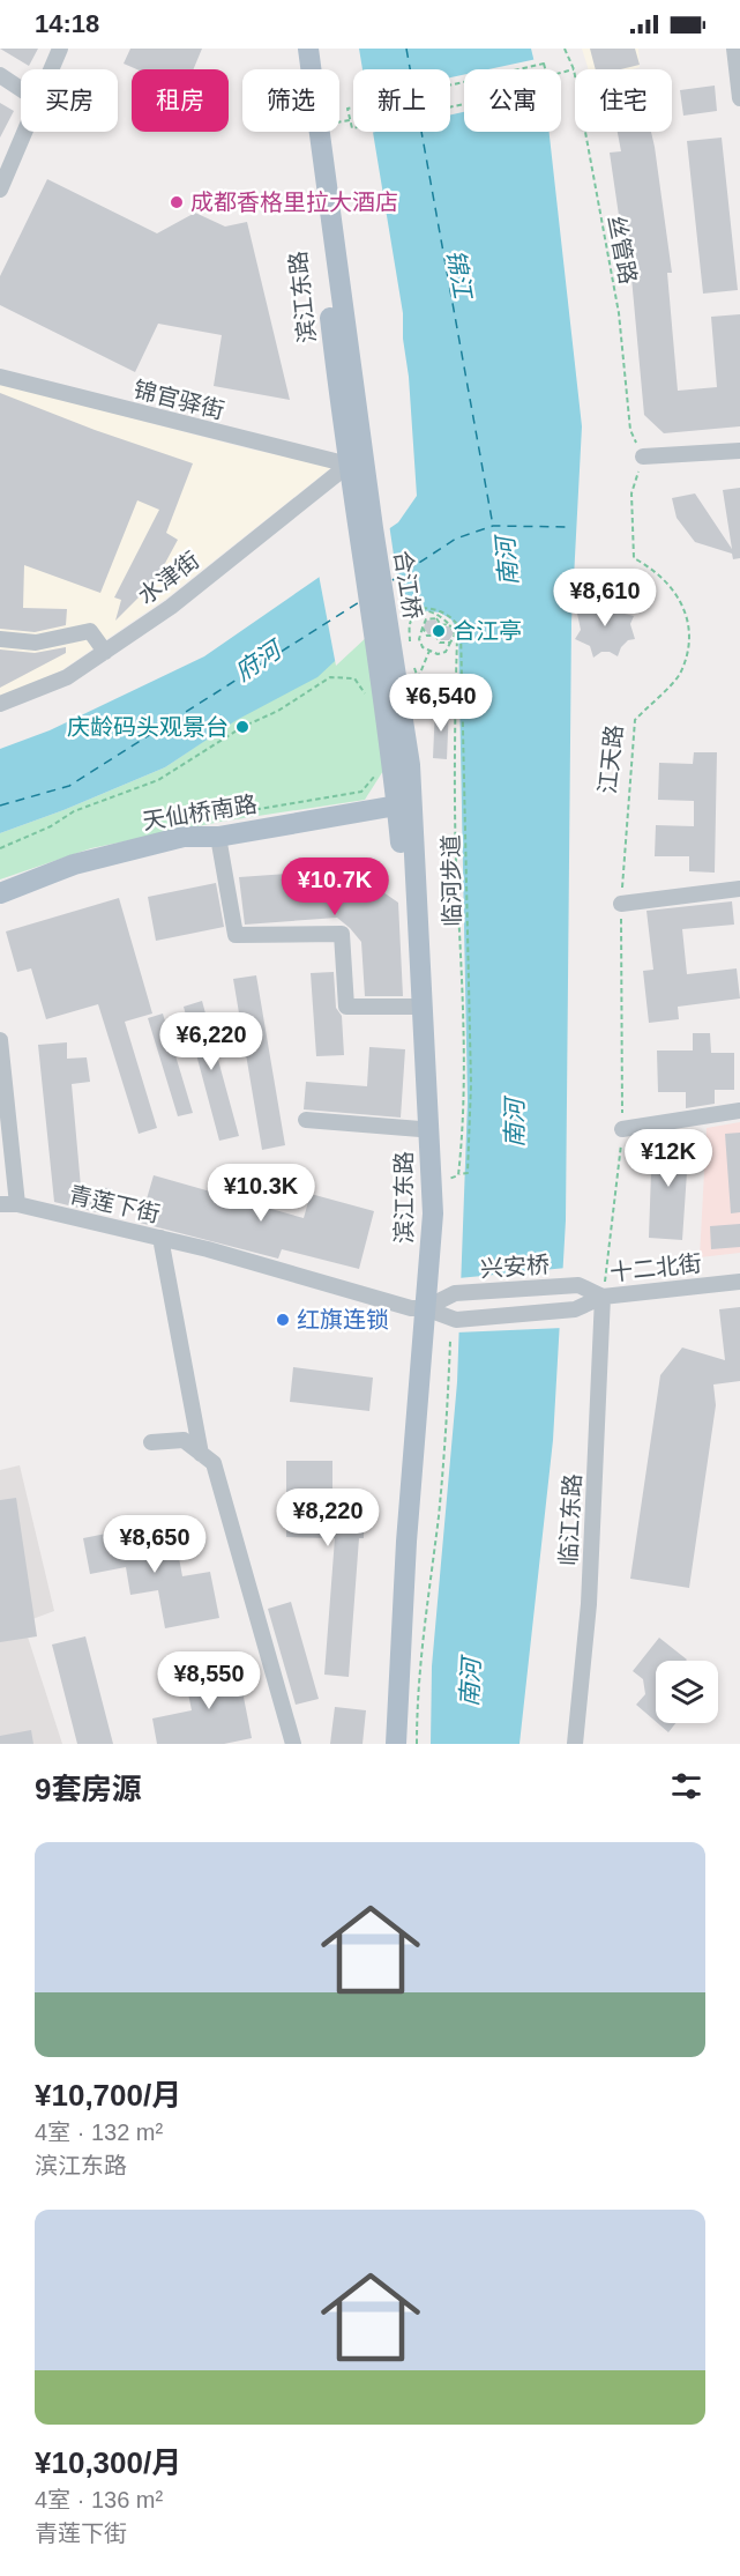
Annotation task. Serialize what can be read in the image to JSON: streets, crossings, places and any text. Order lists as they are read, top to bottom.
{
  "streets": {
    "main road": ["滨江东路", "合江桥", "天仙桥南路"],
    "street": [
      "锦官驿街",
      "水津街",
      "青莲下街",
      "兴安桥",
      "十二北街",
      "临江东路"
    ],
    "path": ["丝管路", "江天路", "临河步道"]
  },
  "crossings": [
    ["丝管路", "江天路"],
    ["滨江东路", "锦官驿街"],
    ["滨江东路", "水津街"],
    ["滨江东路", "合江桥"],
    ["滨江东路", "天仙桥南路"],
    ["滨江东路", "青莲下街"],
    ["滨江东路", "兴安桥"],
    ["锦官驿街", "水津街"],
    ["江天路", "青莲下街"],
    ["江天路", "十二北街"],
    ["江天路", "临江东路"],
    ["青莲下街", "兴安桥"],
    ["青莲下街", "十二北街"],
    ["青莲下街", "临江东路"],
    ["兴安桥", "十二北街"],
    ["十二北街", "临江东路"]
  ],
  "water": ["锦江", "南河", "府河"],
  "places": [
    "成都香格里拉大酒店",
    "合江亭",
    "庆龄码头观景台",
    "红旗连锁"
  ],
  "page": {
    "status": "14:18",
    "chip": [
      "买房",
      "租房",
      "筛选",
      "新上",
      "公寓",
      "住宅"
    ],
    "price": [
      "¥8,610",
      "¥6,540",
      "¥10.7K",
      "¥6,220",
      "¥12K",
      "¥10.3K",
      "¥8,220",
      "¥8,650",
      "¥8,550"
    ],
    "heading": "9套房源",
    "list": [
      {
        "name": "¥10,700/月",
        "note": "4室 · 132 m² · 滨江东路"
      },
      {
        "name": "¥10,300/月",
        "note": "4室 · 136 m² · 青莲下街"
      }
    ]
  }
}
